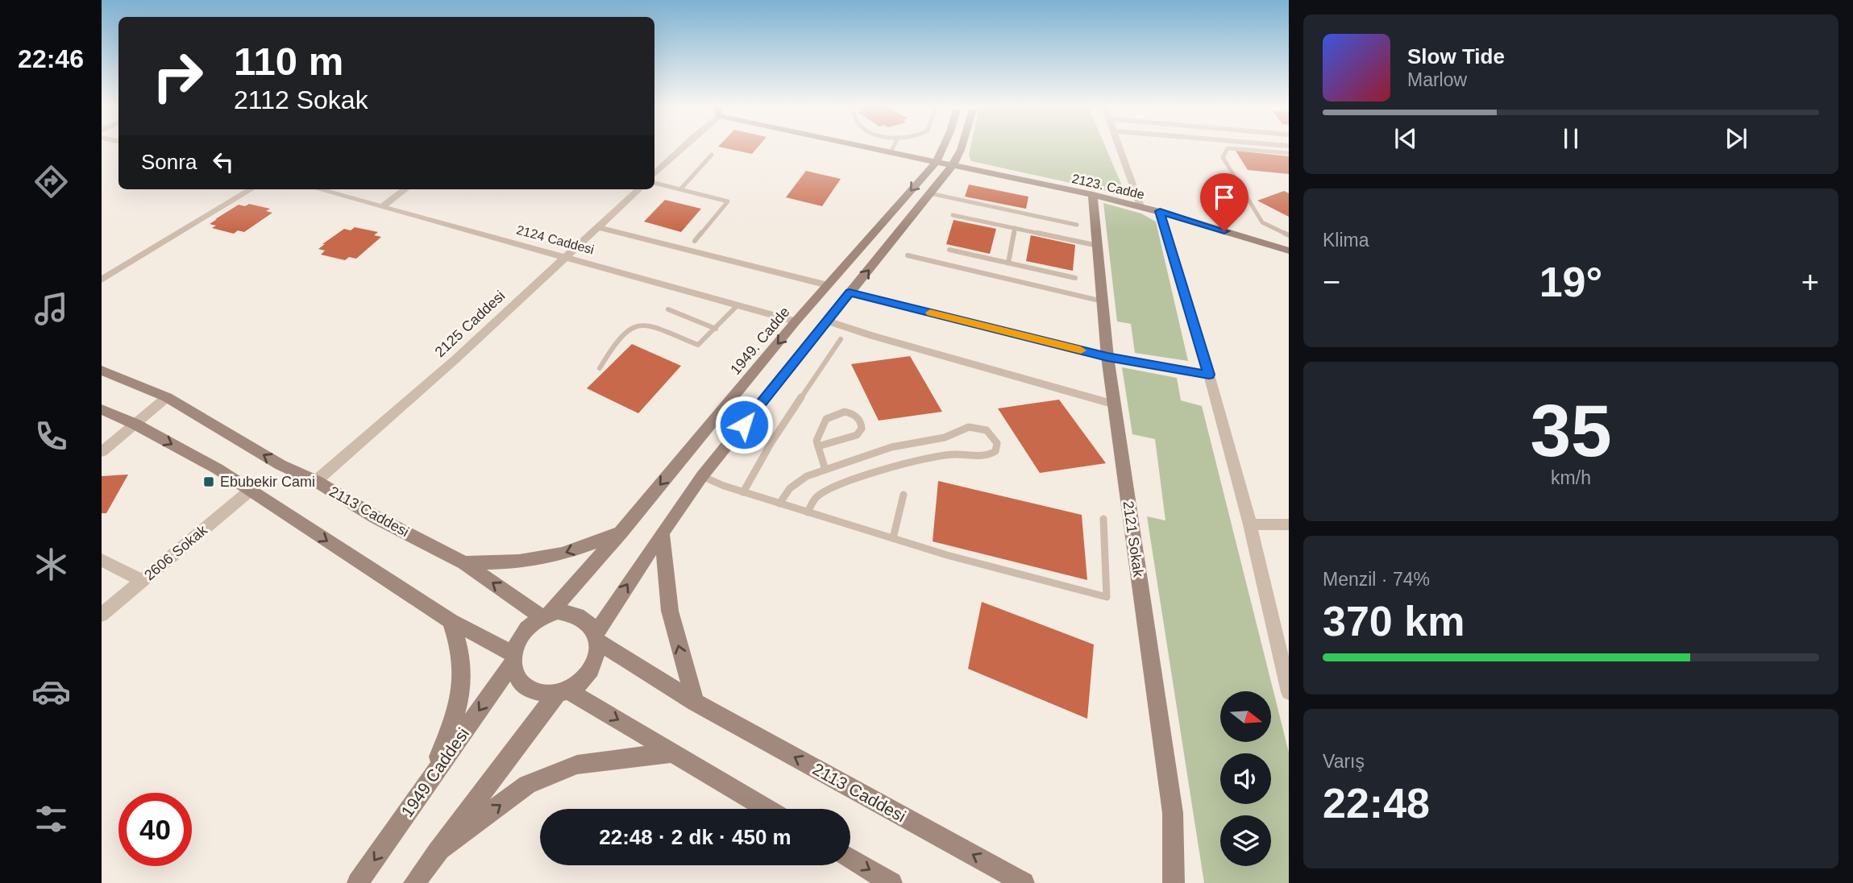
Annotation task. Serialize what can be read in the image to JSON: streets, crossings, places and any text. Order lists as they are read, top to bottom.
{
  "streets": {
    "street": [
      "2123. Cadde",
      "2124 Caddesi",
      "2125 Caddesi",
      "1949. Cadde",
      "2113 Caddesi",
      "2121 Sokak",
      "2606 Sokak",
      "1949 Caddesi"
    ]
  },
  "crossings": [
    ["2123. Cadde", "1949. Cadde"],
    ["2123. Cadde", "2121 Sokak"],
    ["2124 Caddesi", "2125 Caddesi"],
    ["2124 Caddesi", "1949. Cadde"],
    ["2125 Caddesi", "2113 Caddesi"],
    ["1949. Cadde", "2113 Caddesi"],
    ["1949. Cadde", "1949 Caddesi"],
    ["2113 Caddesi", "1949 Caddesi"]
  ],
  "places": {
    "transit": ["Ebubekir Cami"]
  },
  "north": "right",
  "page": {
    "tabs": "22:46",
    "turn": ["110 m", "2112 Sokak"],
    "song": ["Slow Tide", "Marlow"],
    "then": "Sonra",
    "tile": [
      "Klima",
      ["35", "km/h"],
      ["Menzil · 74%", "370 km"],
      ["Varış", "22:48"]
    ],
    "heat": ["−", "19°", "+"],
    "limit": "40",
    "trip": "22:48 · 2 dk · 450 m"
  }
}
